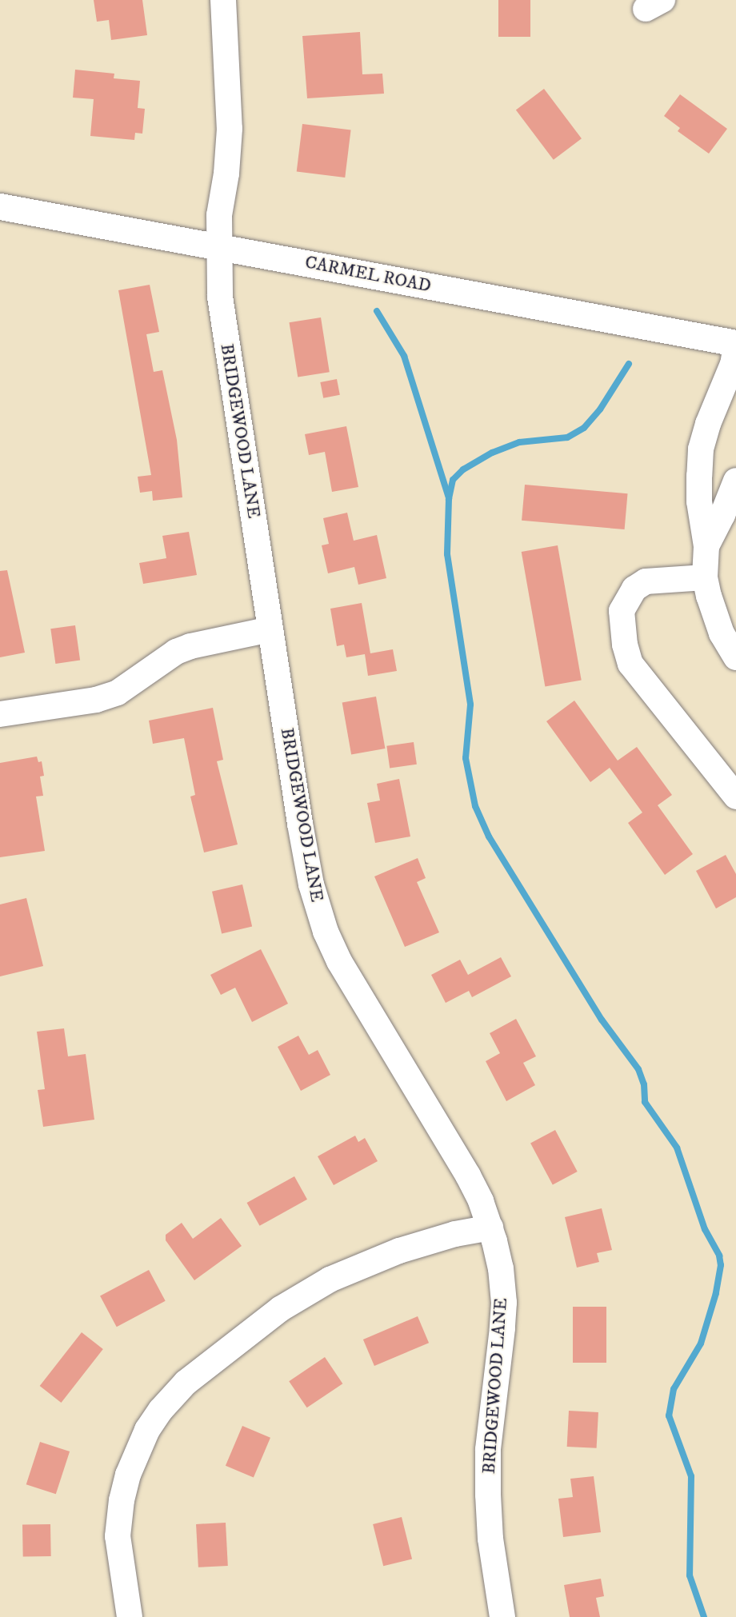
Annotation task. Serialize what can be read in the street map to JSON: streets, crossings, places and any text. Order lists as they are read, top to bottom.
{
  "streets": {
    "main road": ["CARMEL ROAD"],
    "street": ["BRIDGEWOOD LANE"]
  },
  "crossings": [
    ["CARMEL ROAD", "BRIDGEWOOD LANE"]
  ]
}
